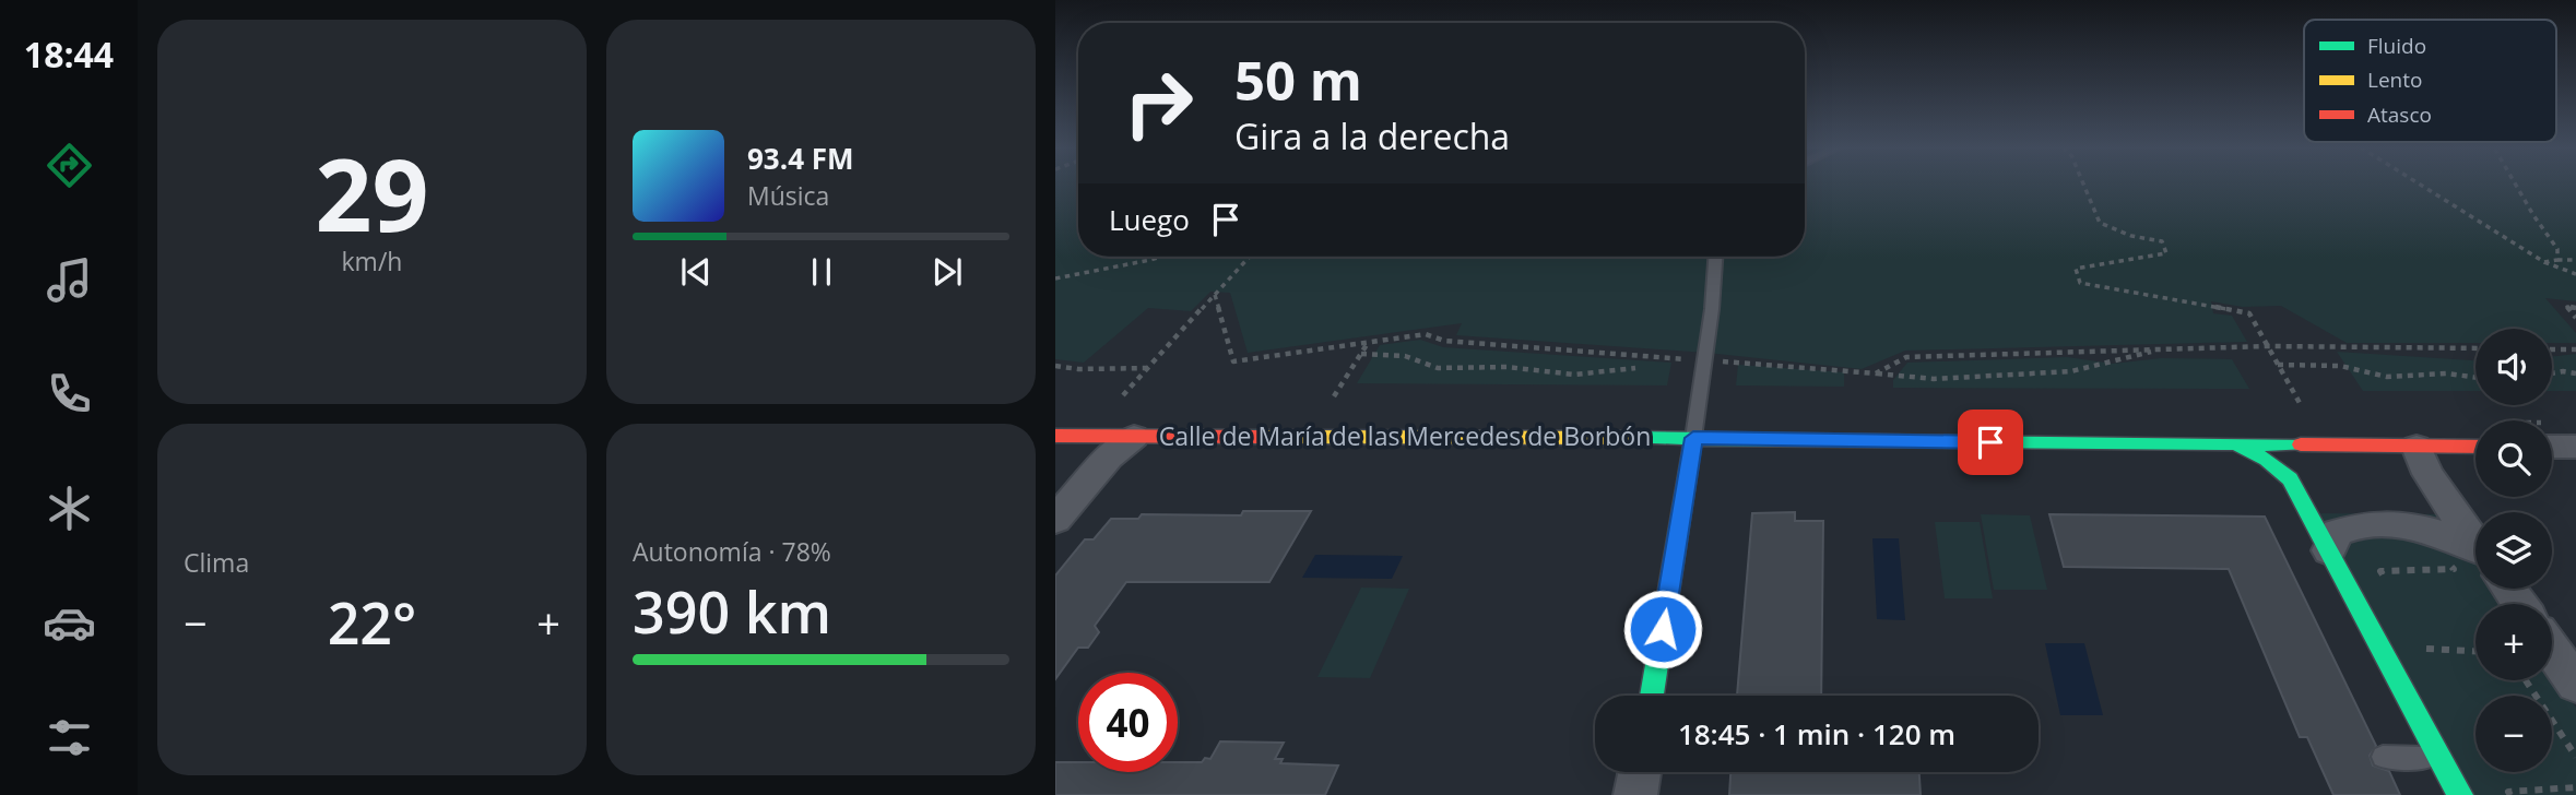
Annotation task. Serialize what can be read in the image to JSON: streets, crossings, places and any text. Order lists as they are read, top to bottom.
{
  "streets": {
    "street": ["Calle de María de las Mercedes de Borbón"]
  },
  "legend": ["Fluido", "Lento", "Atasco"],
  "page": {
    "tabs": "18:44",
    "tile": [
      ["29", "km/h"],
      "Clima",
      ["Autonomía · 78%", "390 km"]
    ],
    "turn": ["50 m", "Gira a la derecha"],
    "song": ["93.4 FM", "Música"],
    "then": "Luego",
    "map_buttons": ["+", "−"],
    "heat": ["−", "22°", "+"],
    "limit": "40",
    "trip": "18:45 · 1 min · 120 m"
  }
}
